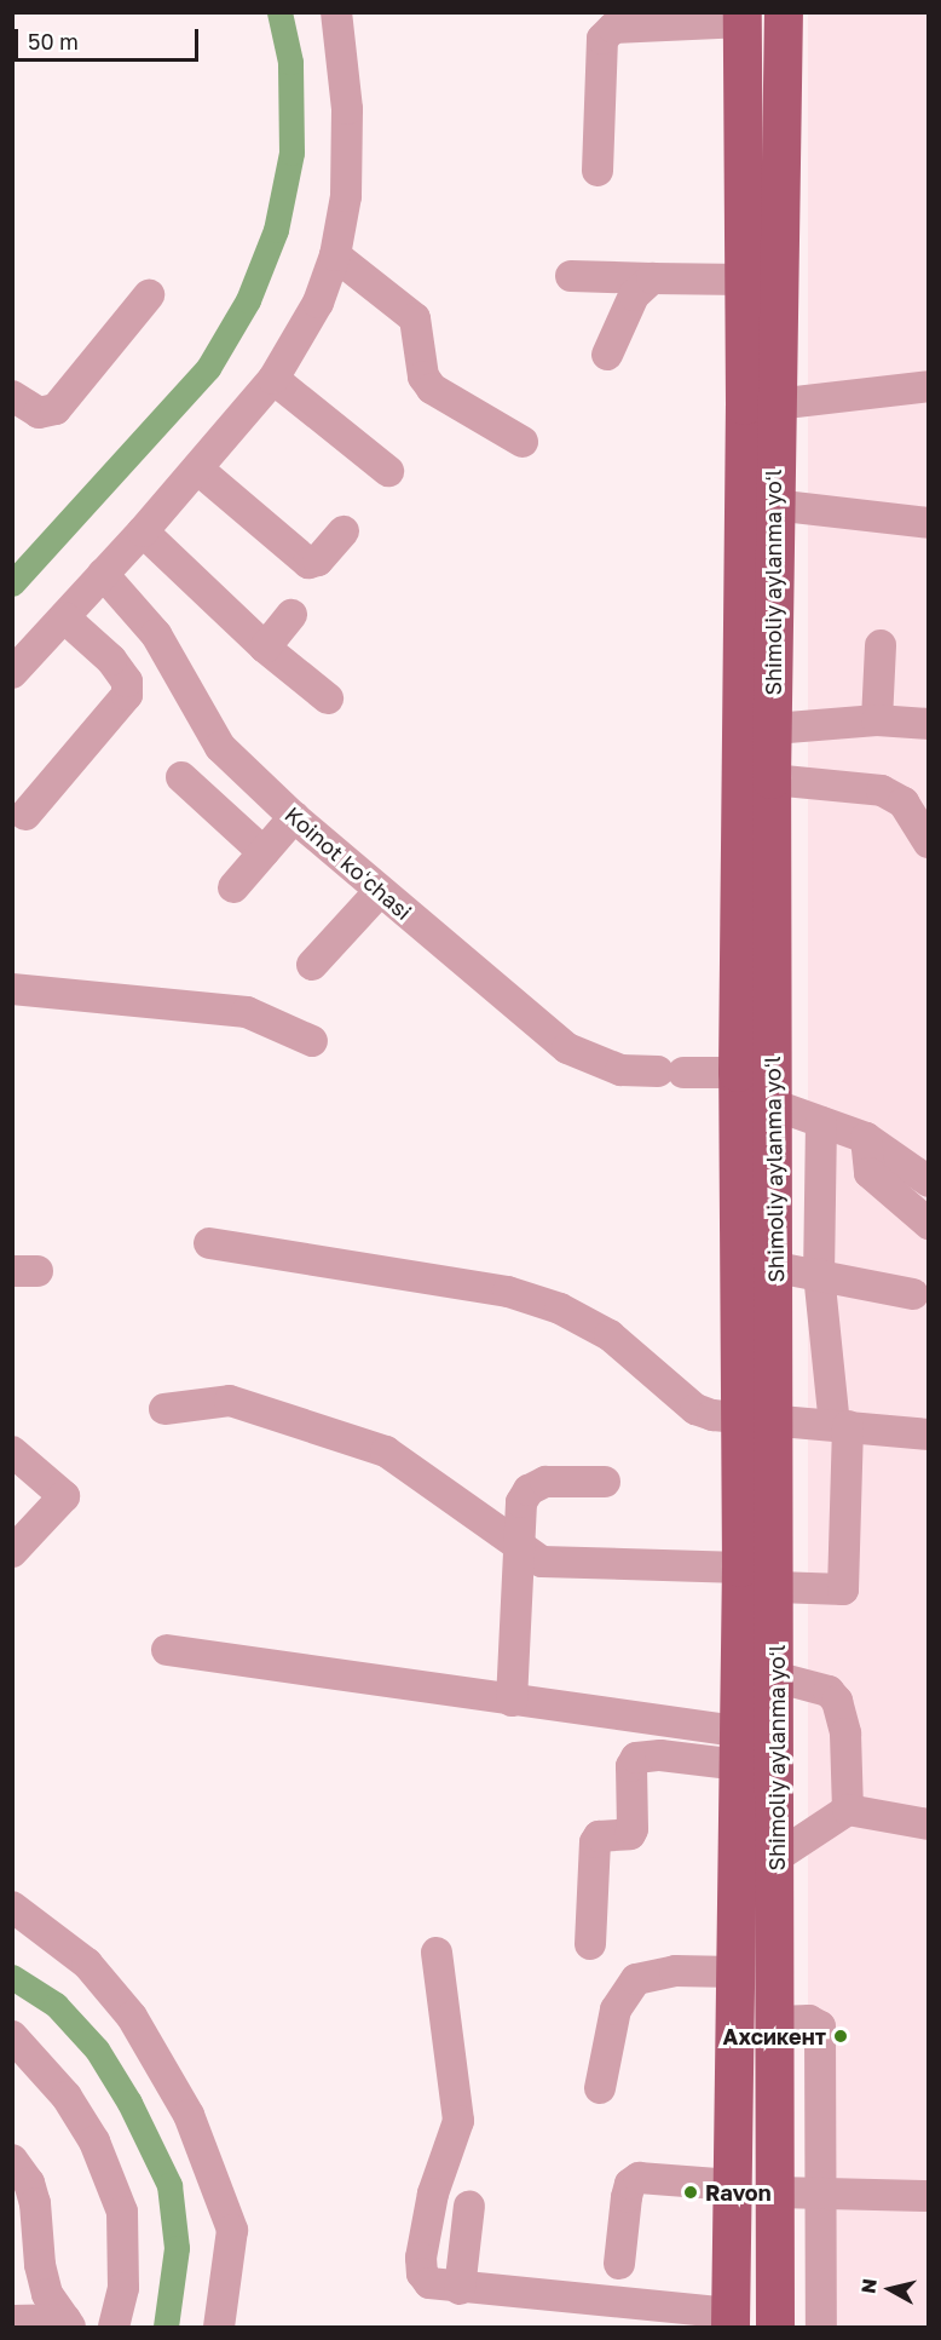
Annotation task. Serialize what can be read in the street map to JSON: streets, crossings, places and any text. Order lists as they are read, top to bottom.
{
  "streets": {
    "main road": ["Shimoliy aylanma yoʻl"],
    "street": ["Koinot koʻchasi"]
  },
  "crossings": [
    ["Shimoliy aylanma yoʻl", "Koinot koʻchasi"]
  ],
  "places": ["Ахсикент", "Ravon"],
  "scale_bar": "50 m",
  "north": "left"
}
